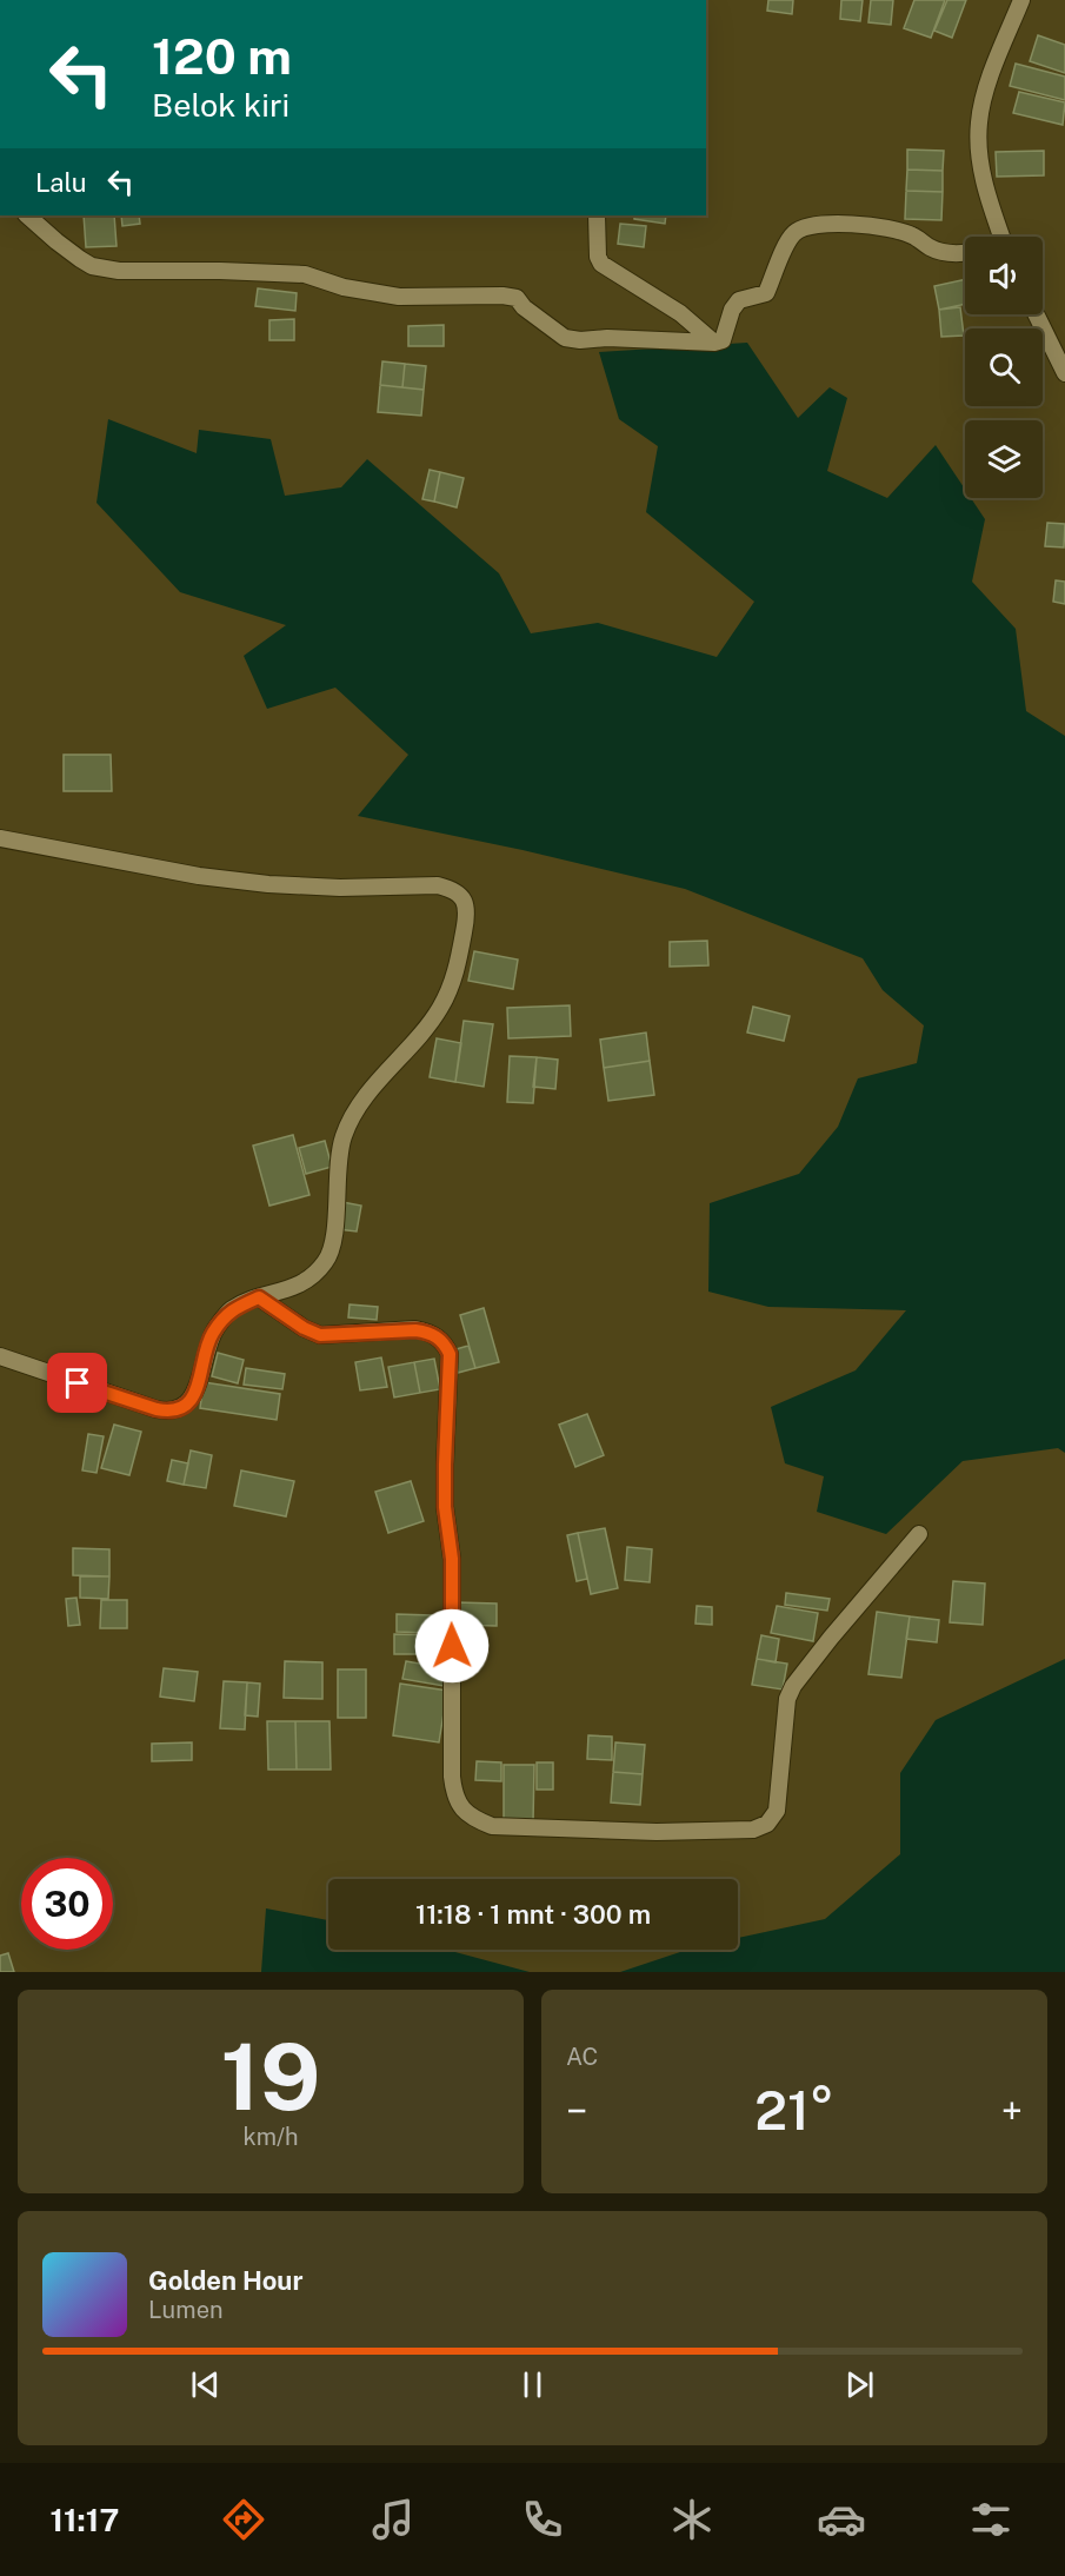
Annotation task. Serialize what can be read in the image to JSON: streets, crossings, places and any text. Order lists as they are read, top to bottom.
{
  "page": {
    "turn": ["120 m", "Belok kiri"],
    "then": "Lalu",
    "limit": "30",
    "trip": "11:18 · 1 mnt · 300 m",
    "tile": [
      ["19", "km/h"],
      "AC"
    ],
    "heat": ["−", "21°", "+"],
    "song": ["Golden Hour", "Lumen"],
    "tabs": "11:17"
  }
}
